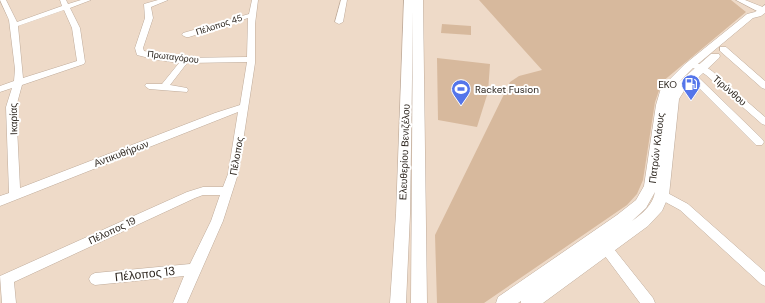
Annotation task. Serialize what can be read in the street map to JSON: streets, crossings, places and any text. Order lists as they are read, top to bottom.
{
  "streets": {
    "main road": ["Πατρών Κλάους", "Ελευθερίου Βενιζέλου"],
    "street": [
      "Πέλοπος 45",
      "Πρωταγόρου",
      "Τιρύνθου",
      "Ικαρίας",
      "Αντικυθήρων",
      "Πέλοπος",
      "Πέλοπος 19",
      "Πέλοπος 13"
    ]
  },
  "crossings": [
    ["Πέλοπος 45", "Πέλοπος"],
    ["Πρωταγόρου", "Πέλοπος"],
    ["Τιρύνθου", "Πατρών Κλάους"],
    ["Ικαρίας", "Αντικυθήρων"],
    ["Αντικυθήρων", "Πέλοπος"],
    ["Πέλοπος", "Πέλοπος 19"],
    ["Πέλοπος", "Πέλοπος 13"]
  ],
  "places": {
    "fuel station": ["EKO"],
    "sports": ["Racket Fusion"]
  }
}
